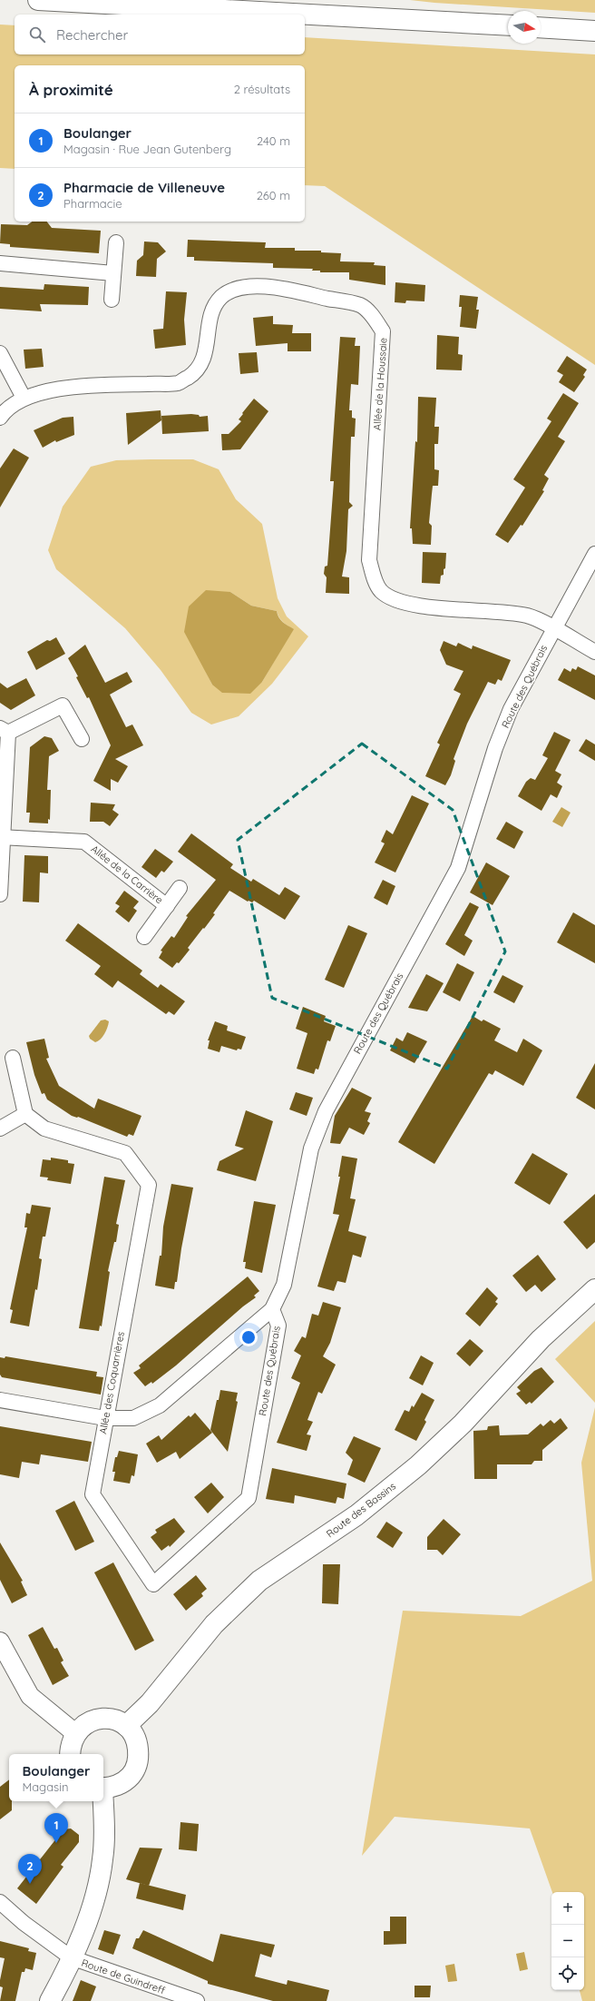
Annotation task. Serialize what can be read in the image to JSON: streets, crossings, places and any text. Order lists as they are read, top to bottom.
{
  "streets": {
    "main road": ["Route des Bassins"],
    "street": [
      "Allée de la Houssaie",
      "Route des Québrais",
      "Allée de la Carrière",
      "Allée des Coquarrières",
      "Route de Guindreff"
    ]
  },
  "crossings": [
    ["Allée de la Houssaie", "Route des Québrais"],
    ["Route des Québrais", "Allée des Coquarrières"]
  ],
  "north": "right",
  "page": {
    "search": "Rechercher",
    "heading": ["À proximité", "2 résultats"],
    "list": [
      {
        "mark": "1",
        "name": "Boulanger",
        "note": "Magasin · Rue Jean Gutenberg",
        "value": "240 m"
      },
      {
        "mark": "2",
        "name": "Pharmacie de Villeneuve",
        "note": "Pharmacie",
        "value": "260 m"
      }
    ],
    "popup": ["Boulanger", "Magasin"],
    "pins": ["1", "2"],
    "map_buttons": ["+", "−"]
  }
}
